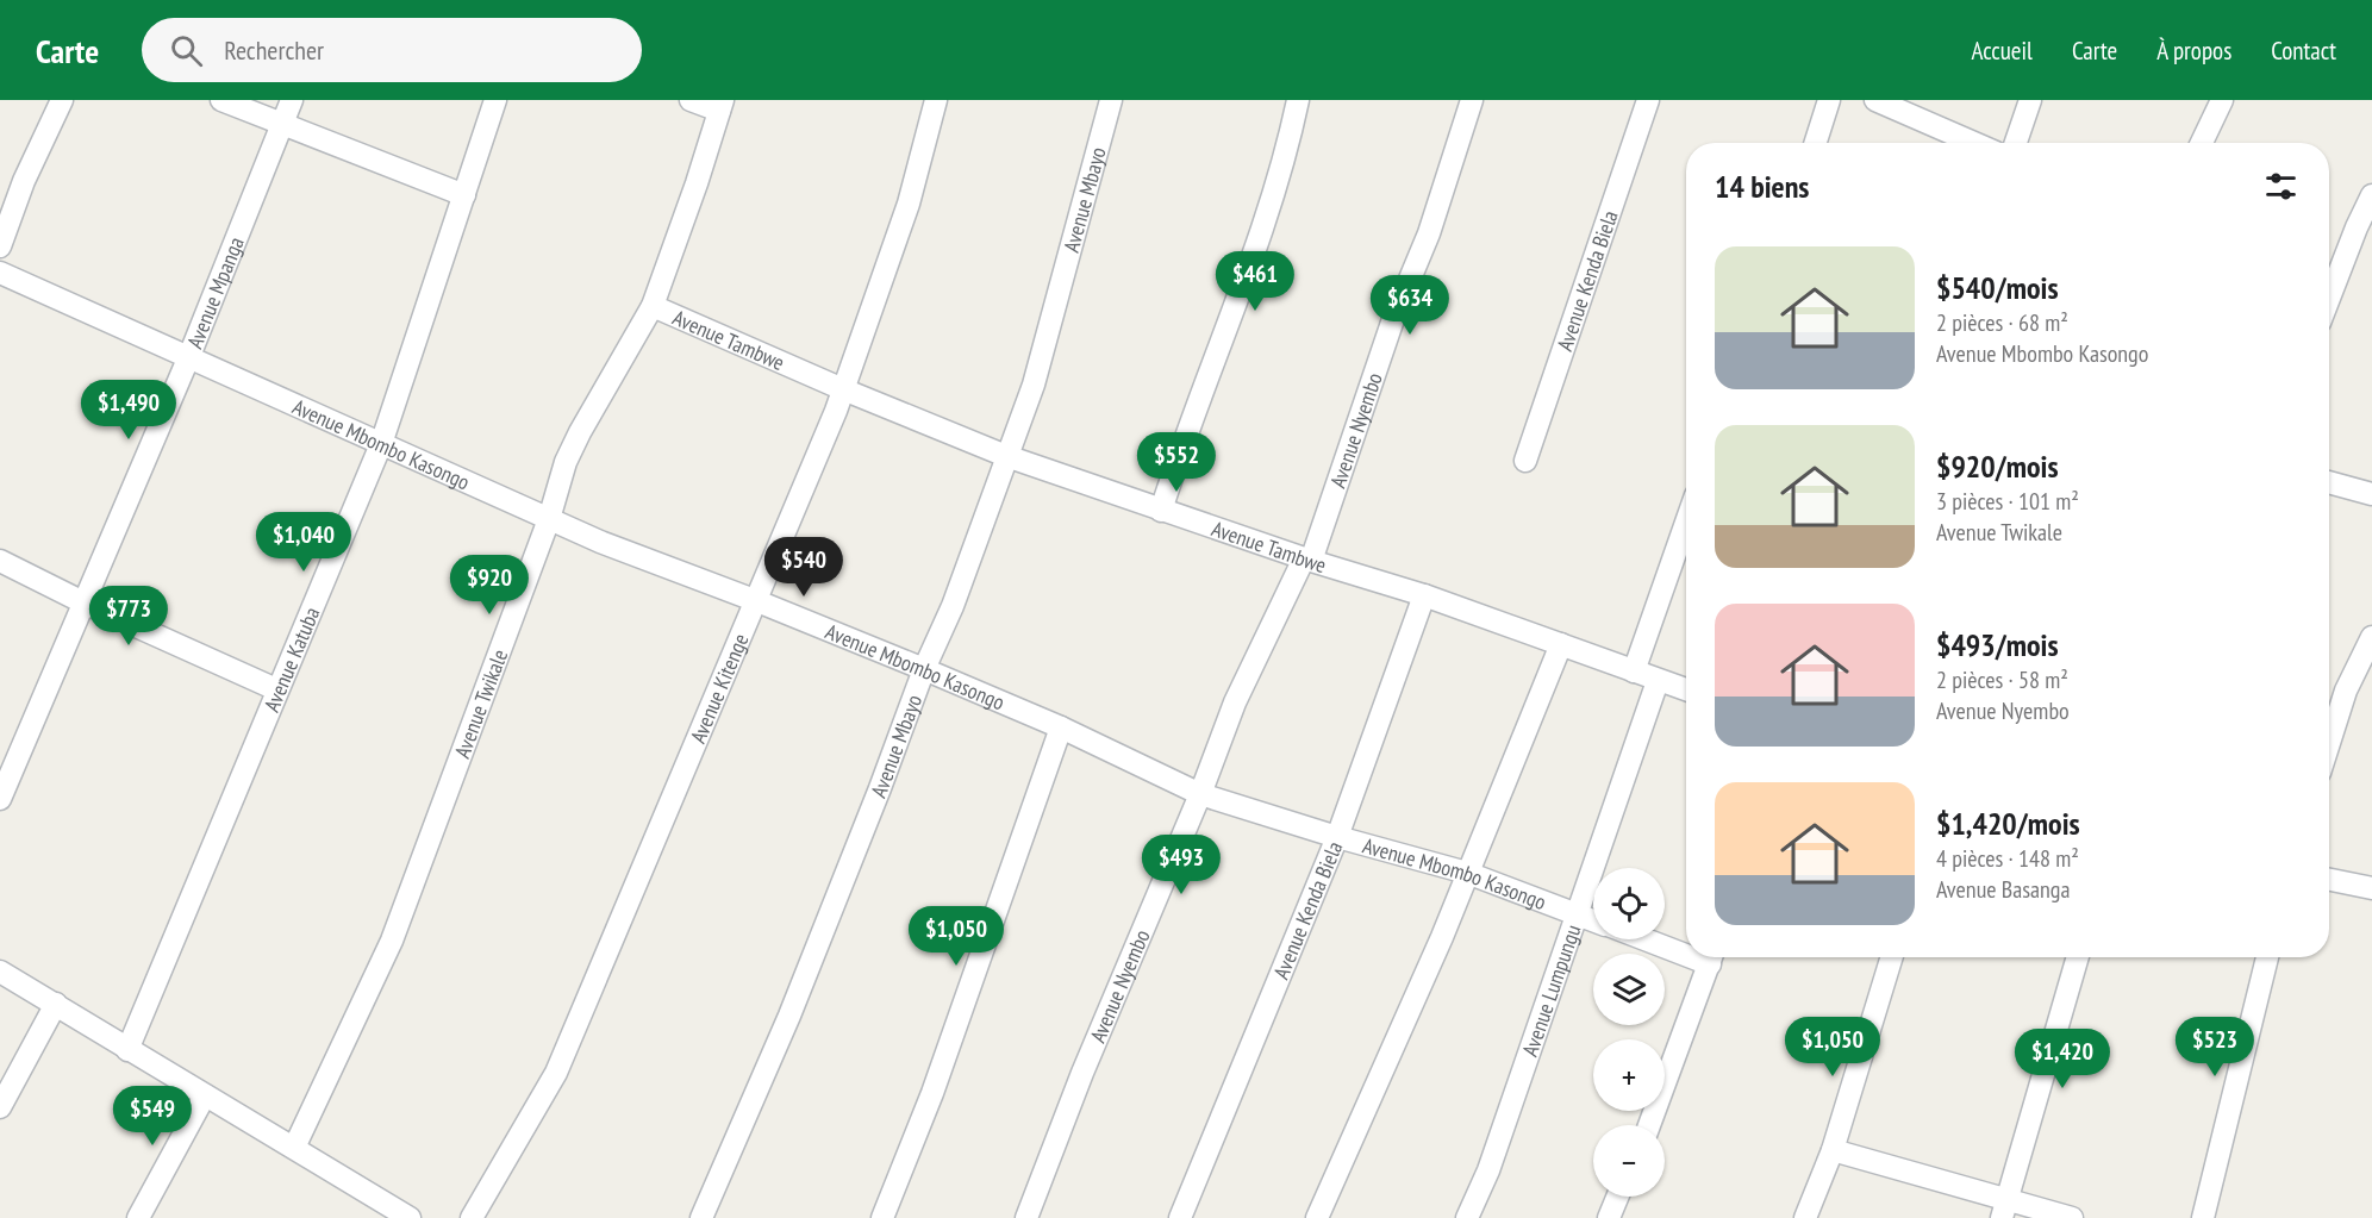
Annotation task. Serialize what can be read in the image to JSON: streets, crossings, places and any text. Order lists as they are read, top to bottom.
{
  "streets": {
    "street": [
      "Avenue Mbayo",
      "Avenue Kenda Biela",
      "Avenue Mpanga",
      "Avenue Tambwe",
      "Avenue Nyembo",
      "Avenue Mbombo Kasongo",
      "Avenue Katuba",
      "Avenue Kitenge",
      "Avenue Twikale",
      "Avenue Lumpungu"
    ]
  },
  "crossings": [
    ["Avenue Mbayo", "Avenue Tambwe"],
    ["Avenue Mbayo", "Avenue Mbombo Kasongo"],
    ["Avenue Kenda Biela", "Avenue Tambwe"],
    ["Avenue Kenda Biela", "Avenue Mbombo Kasongo"],
    ["Avenue Mpanga", "Avenue Mbombo Kasongo"],
    ["Avenue Tambwe", "Avenue Nyembo"],
    ["Avenue Tambwe", "Avenue Kitenge"],
    ["Avenue Tambwe", "Avenue Twikale"],
    ["Avenue Tambwe", "Avenue Lumpungu"],
    ["Avenue Nyembo", "Avenue Mbombo Kasongo"],
    ["Avenue Mbombo Kasongo", "Avenue Katuba"],
    ["Avenue Mbombo Kasongo", "Avenue Kitenge"],
    ["Avenue Mbombo Kasongo", "Avenue Twikale"],
    ["Avenue Mbombo Kasongo", "Avenue Lumpungu"]
  ],
  "page": {
    "header": "Carte",
    "search": "Rechercher",
    "nav": [
      "Accueil",
      "Carte",
      "À propos",
      "Contact"
    ],
    "heading": "14 biens",
    "list": [
      {
        "name": "$540/mois",
        "note": "2 pièces · 68 m² · Avenue Mbombo Kasongo"
      },
      {
        "name": "$920/mois",
        "note": "3 pièces · 101 m² · Avenue Twikale"
      },
      {
        "name": "$493/mois",
        "note": "2 pièces · 58 m² · Avenue Nyembo"
      },
      {
        "name": "$1,420/mois",
        "note": "4 pièces · 148 m² · Avenue Basanga"
      }
    ],
    "price": [
      "$461",
      "$634",
      "$1,490",
      "$552",
      "$1,040",
      "$540",
      "$920",
      "$773",
      "$493",
      "$1,050",
      "$1,050",
      "$523",
      "$1,420",
      "$549"
    ],
    "map_buttons": ["+", "−"]
  }
}
